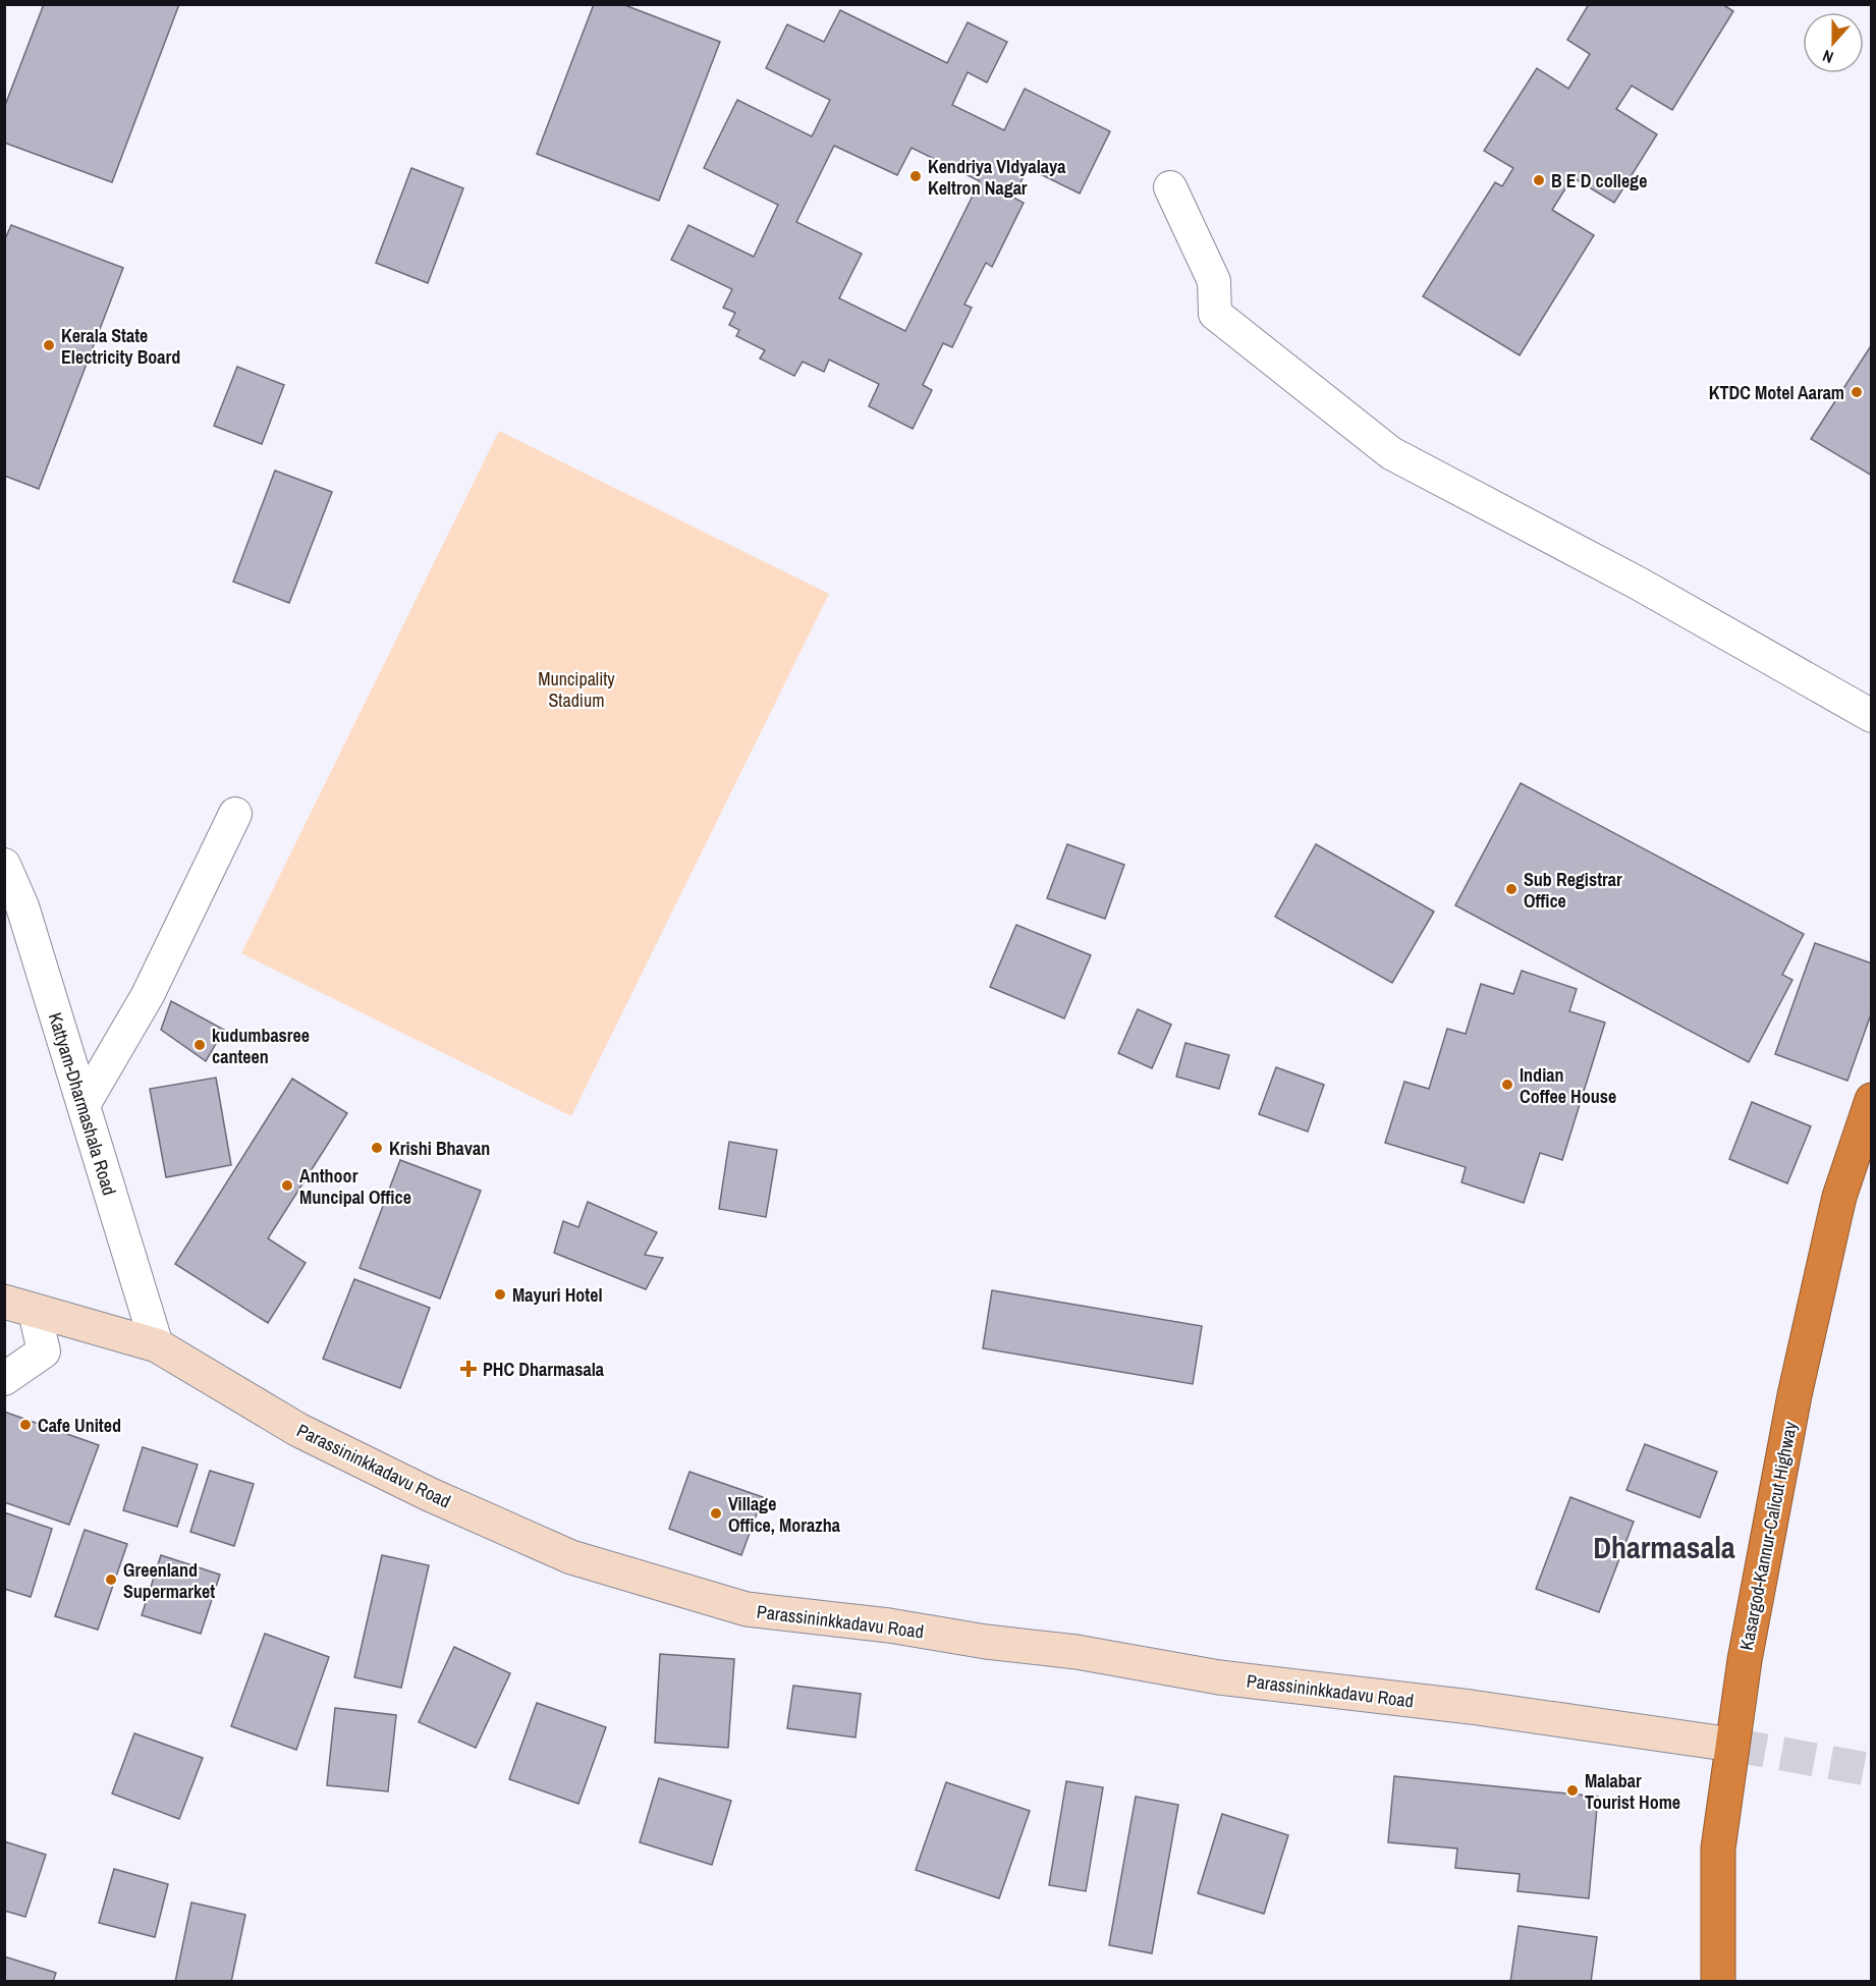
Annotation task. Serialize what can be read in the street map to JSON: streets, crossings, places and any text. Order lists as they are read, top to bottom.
{
  "streets": {
    "highway": ["Kasargod-Kannur-Calicut Highway"],
    "main road": ["Parassininkkadavu Road"],
    "street": ["Kattyam-Dharmashala Road"]
  },
  "crossings": [
    ["Kattyam-Dharmashala Road", "Parassininkkadavu Road"],
    ["Parassininkkadavu Road", "Kasargod-Kannur-Calicut Highway"]
  ],
  "districts": ["Dharmasala"],
  "parks": ["Muncipality Stadium"],
  "places": {
    "other": [
      "Kendriya VIdyalaya Keltron Nagar",
      "B E D college",
      "Kerala State Electricity Board",
      "KTDC Motel Aaram",
      "Sub Registrar Office",
      "kudumbasree canteen",
      "Indian Coffee House",
      "Krishi Bhavan",
      "Anthoor Muncipal Office",
      "Mayuri Hotel",
      "Cafe United",
      "Village Office, Morazha",
      "Greenland Supermarket",
      "Malabar Tourist Home"
    ],
    "health": ["PHC Dharmasala"]
  },
  "north": "bottom"
}
